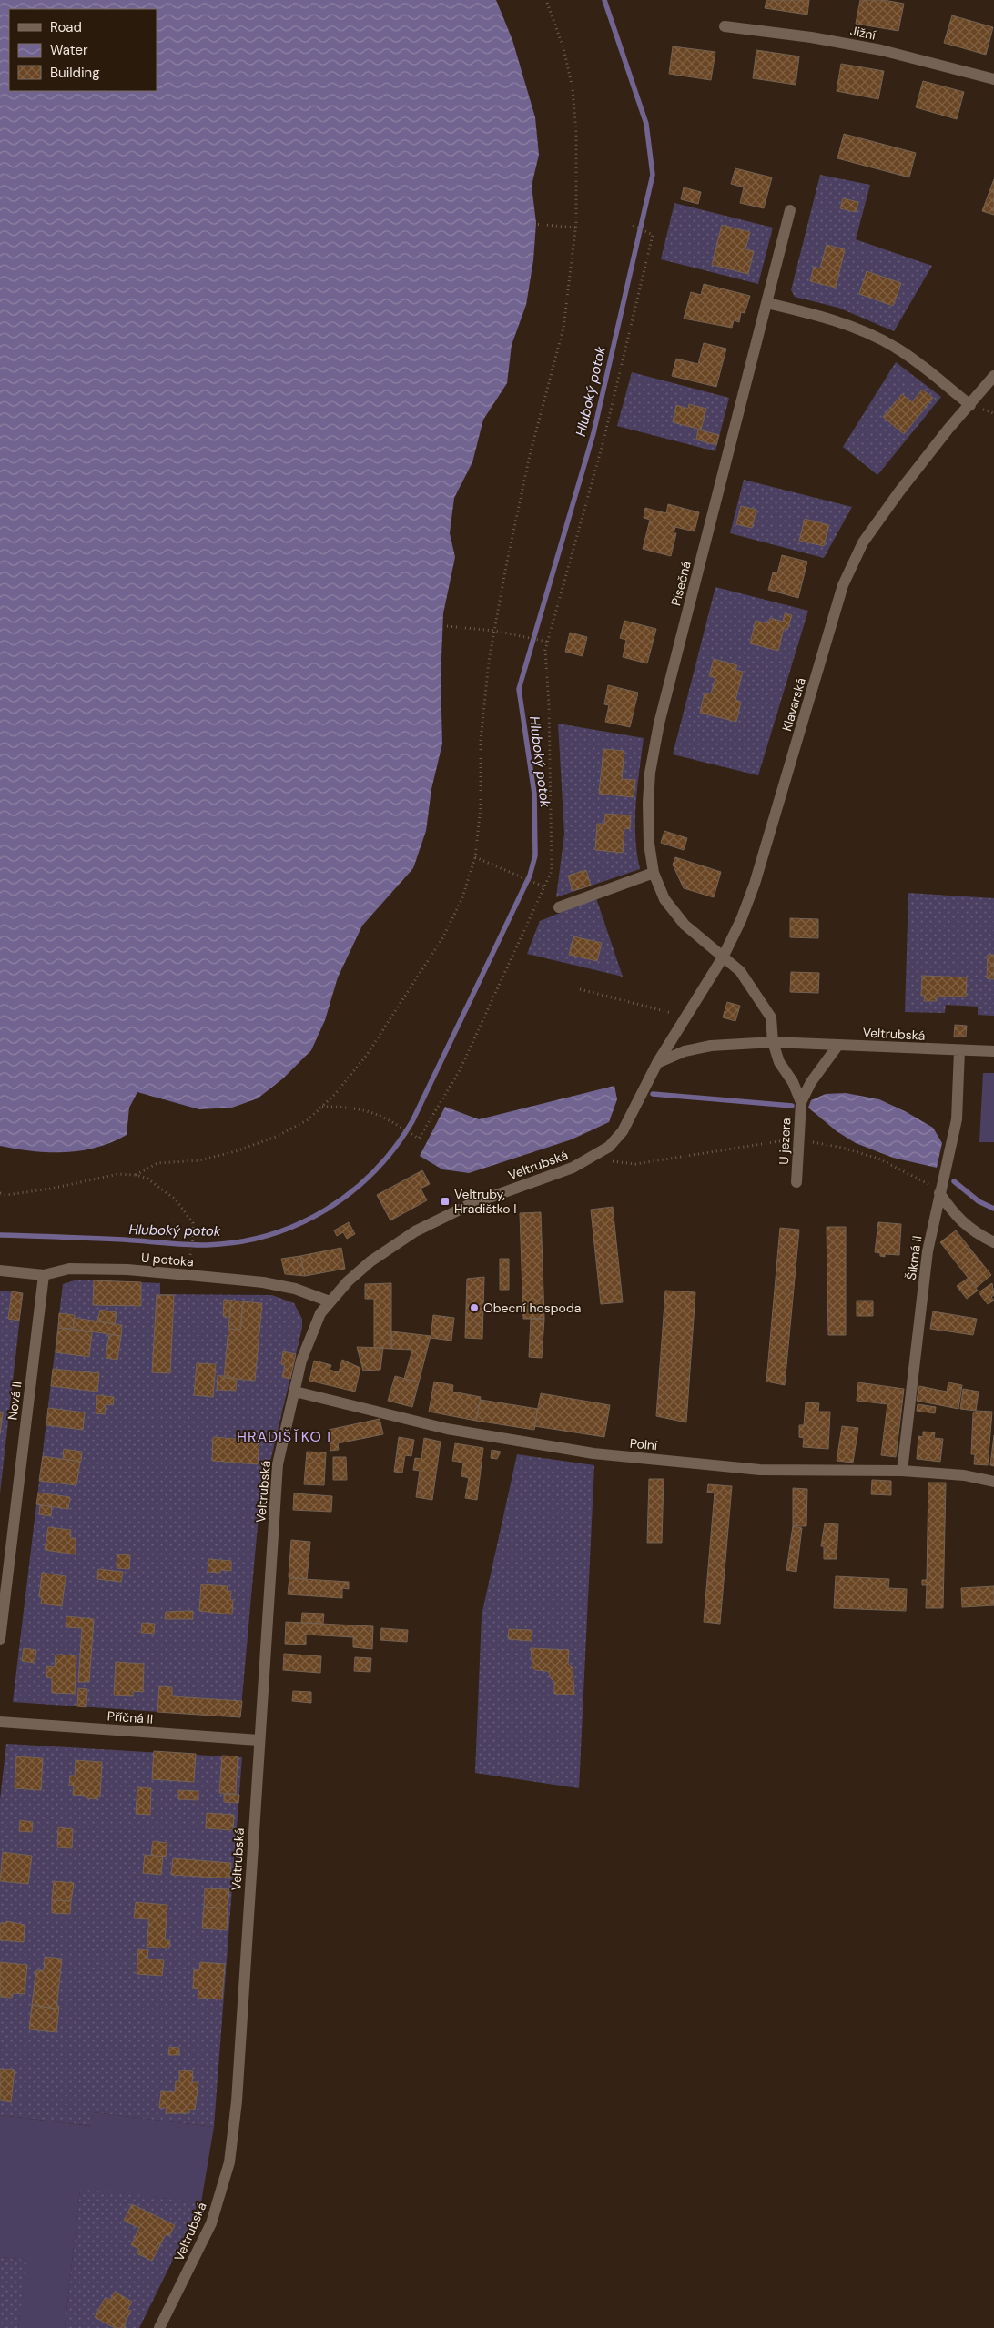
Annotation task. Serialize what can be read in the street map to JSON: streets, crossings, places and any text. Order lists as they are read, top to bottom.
{
  "streets": {
    "street": [
      "Jižní",
      "Písečná",
      "Klavarská",
      "Veltrubská",
      "U jezera",
      "Šikmá II",
      "U potoka",
      "Nová II",
      "Polní",
      "Příčná II"
    ]
  },
  "crossings": [
    ["Písečná", "Klavarská"],
    ["Písečná", "U jezera"],
    ["Klavarská", "Veltrubská"],
    ["Klavarská", "U jezera"],
    ["Veltrubská", "U jezera"],
    ["Veltrubská", "Šikmá II"],
    ["Veltrubská", "U potoka"],
    ["Veltrubská", "Polní"],
    ["Veltrubská", "Příčná II"],
    ["Šikmá II", "Polní"],
    ["U potoka", "Nová II"]
  ],
  "districts": ["HRADIŠŤKO I"],
  "water": ["Hluboký potok"],
  "places": {
    "transit": ["Veltruby, Hradištko I"],
    "other": ["Obecní hospoda"]
  },
  "legend": ["Road", "Water", "Building"]
}
